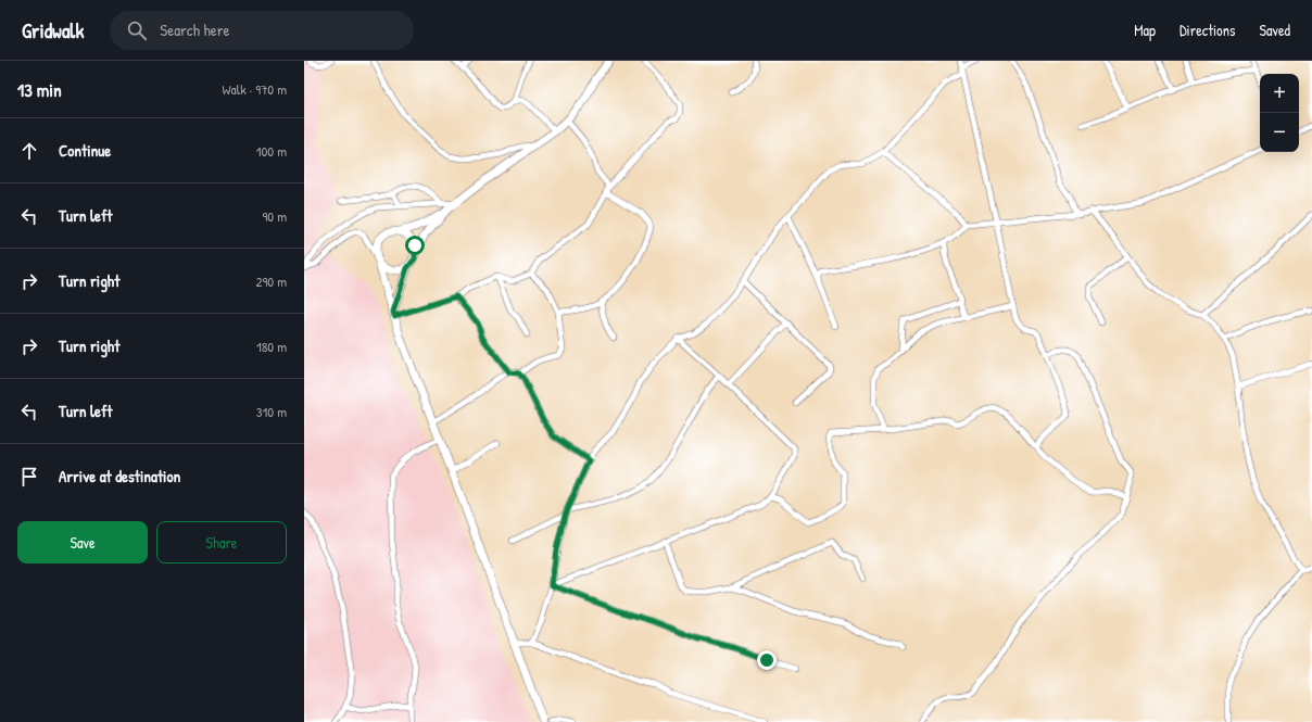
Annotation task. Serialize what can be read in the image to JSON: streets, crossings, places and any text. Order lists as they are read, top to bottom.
{
  "page": {
    "header": "Gridwalk",
    "search": "Search here",
    "nav": ["Map", "Directions", "Saved"],
    "heading": ["13 min", "Walk · 970 m"],
    "map_buttons": ["+", "−"],
    "list": [
      ["Continue", "100 m"],
      ["Turn left", "90 m"],
      ["Turn right", "290 m"],
      ["Turn right", "180 m"],
      ["Turn left", "310 m"],
      "Arrive at destination"
    ],
    "buttons": ["Save", "Share"]
  }
}
